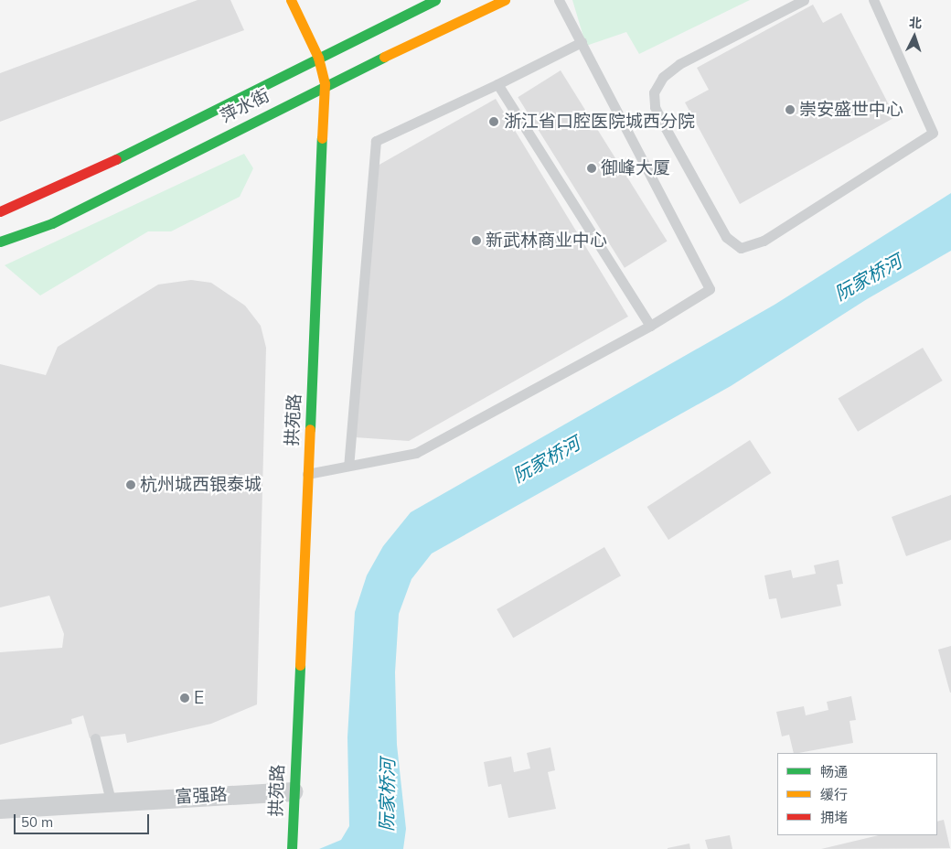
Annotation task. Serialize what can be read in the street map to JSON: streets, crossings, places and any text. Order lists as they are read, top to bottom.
{
  "streets": {
    "main road": ["萍水街", "拱苑路"],
    "street": ["富强路"]
  },
  "crossings": [
    ["萍水街", "拱苑路"],
    ["拱苑路", "富强路"]
  ],
  "water": ["阮家桥河"],
  "places": [
    "崇安盛世中心",
    "浙江省口腔医院城西分院",
    "御峰大厦",
    "新武林商业中心",
    "杭州城西银泰城",
    "E"
  ],
  "legend": ["畅通", "缓行", "拥堵"],
  "scale_bar": "50 m",
  "north": "top"
}
